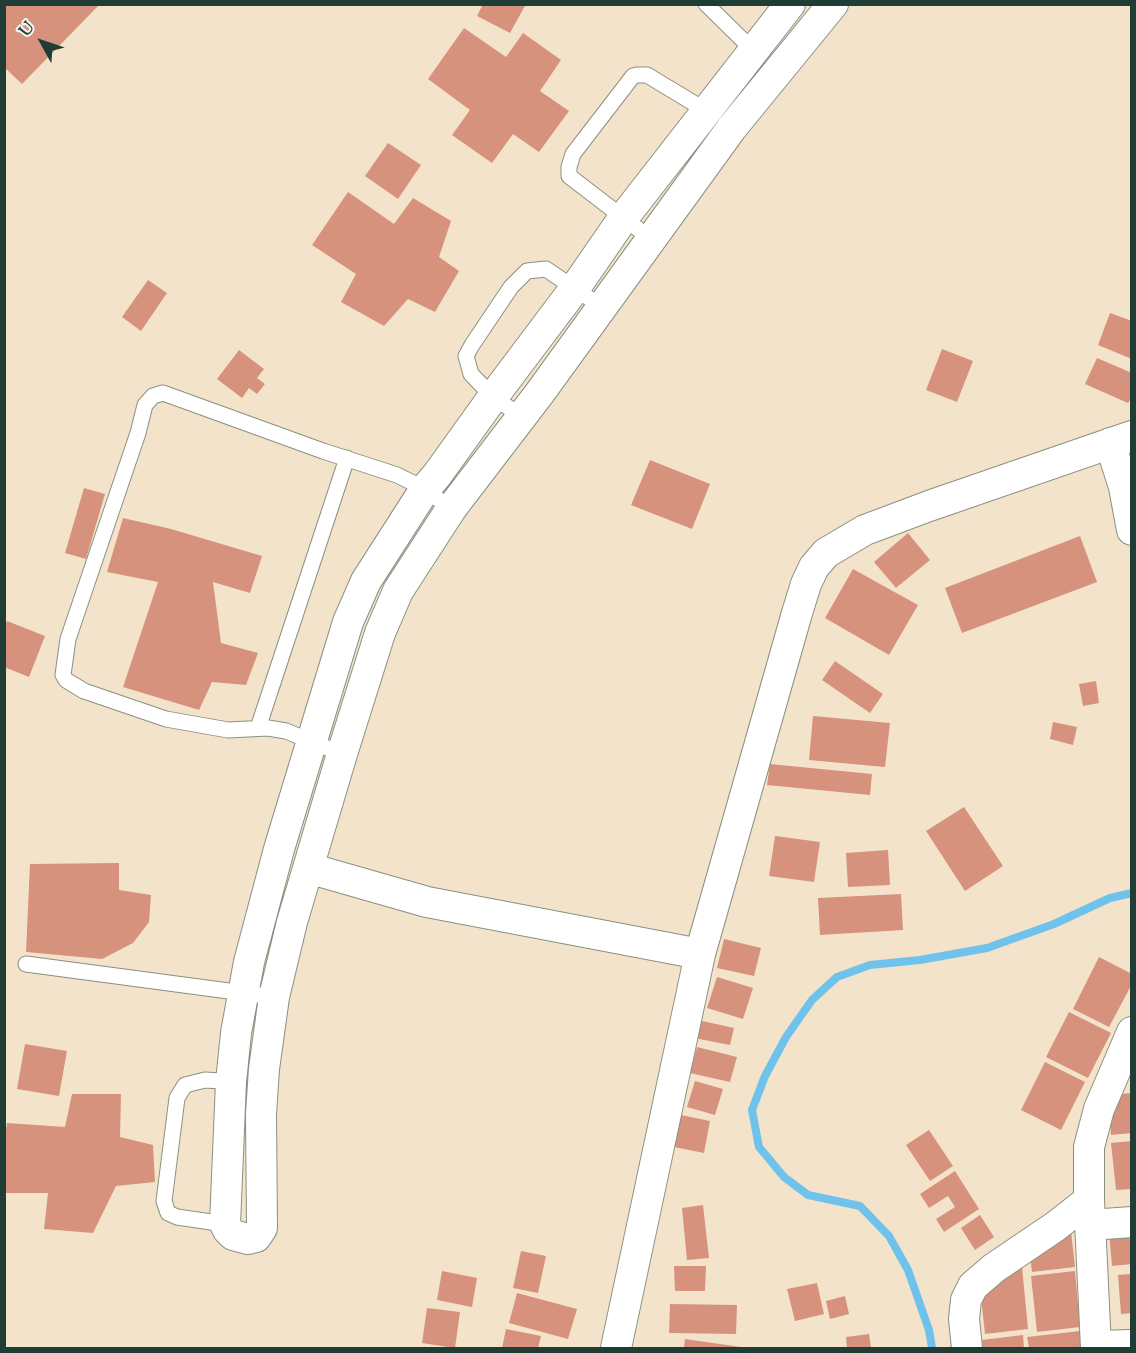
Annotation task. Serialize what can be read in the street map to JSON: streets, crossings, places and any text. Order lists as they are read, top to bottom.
{
  "north": "top left"
}
